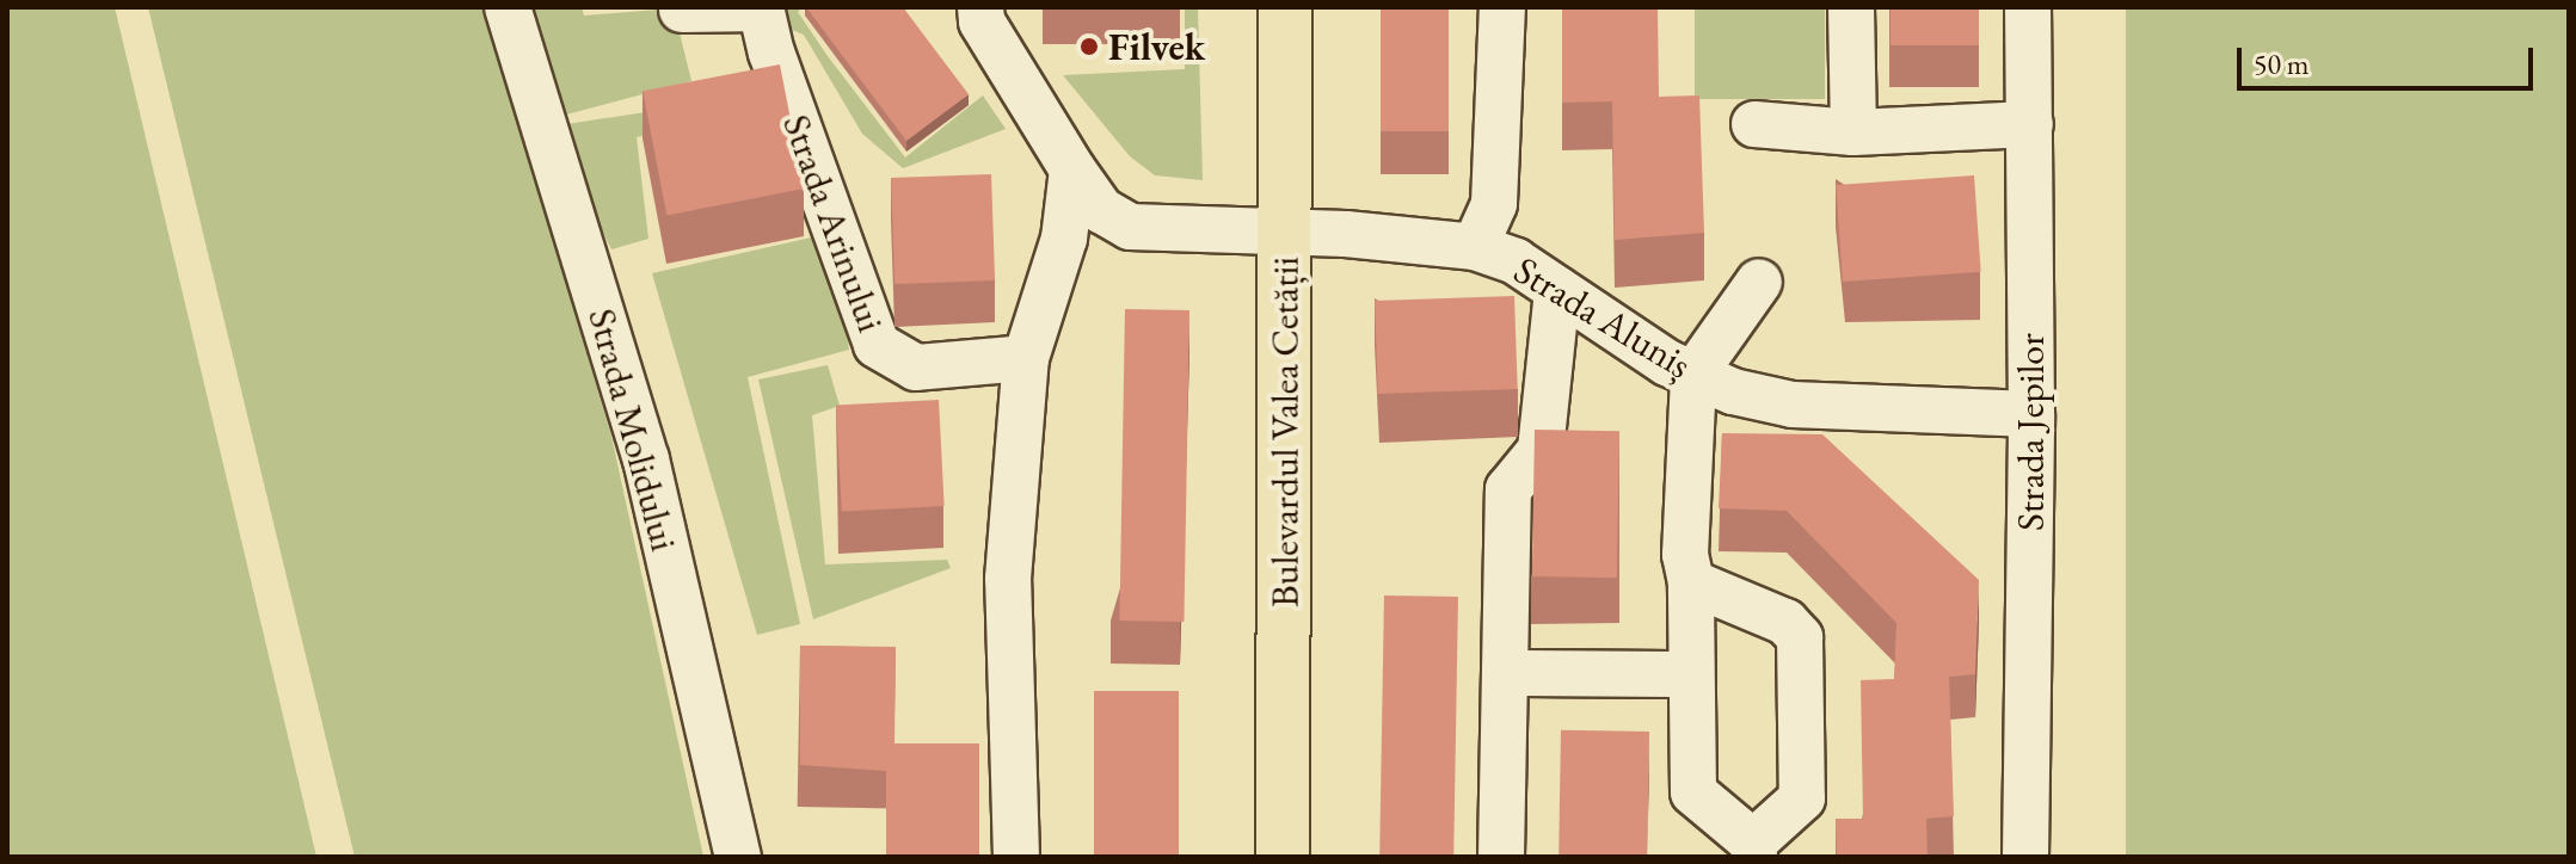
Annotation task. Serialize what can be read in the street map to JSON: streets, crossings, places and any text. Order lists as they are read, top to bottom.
{
  "streets": {
    "main road": ["Bulevardul Valea Cetății"],
    "street": [
      "Strada Arinului",
      "Strada Aluniș",
      "Strada Molidului",
      "Strada Jepilor"
    ]
  },
  "crossings": [
    ["Strada Aluniș", "Bulevardul Valea Cetății"],
    ["Strada Aluniș", "Strada Jepilor"]
  ],
  "places": ["Filvek"],
  "scale_bar": "50 m"
}
